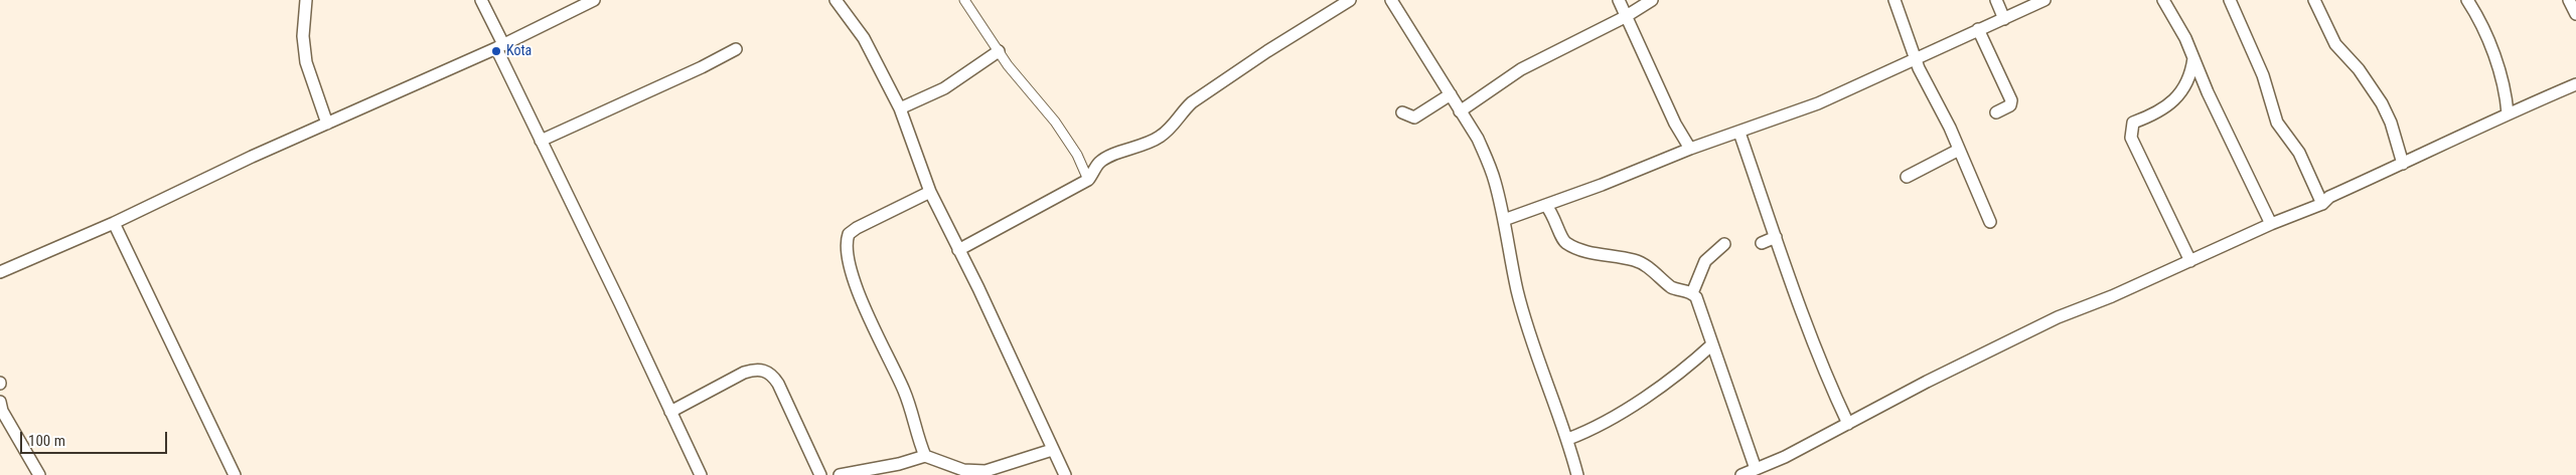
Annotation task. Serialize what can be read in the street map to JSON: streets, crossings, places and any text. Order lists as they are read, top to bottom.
{
  "places": ["Kota"],
  "scale_bar": "100 m"
}
